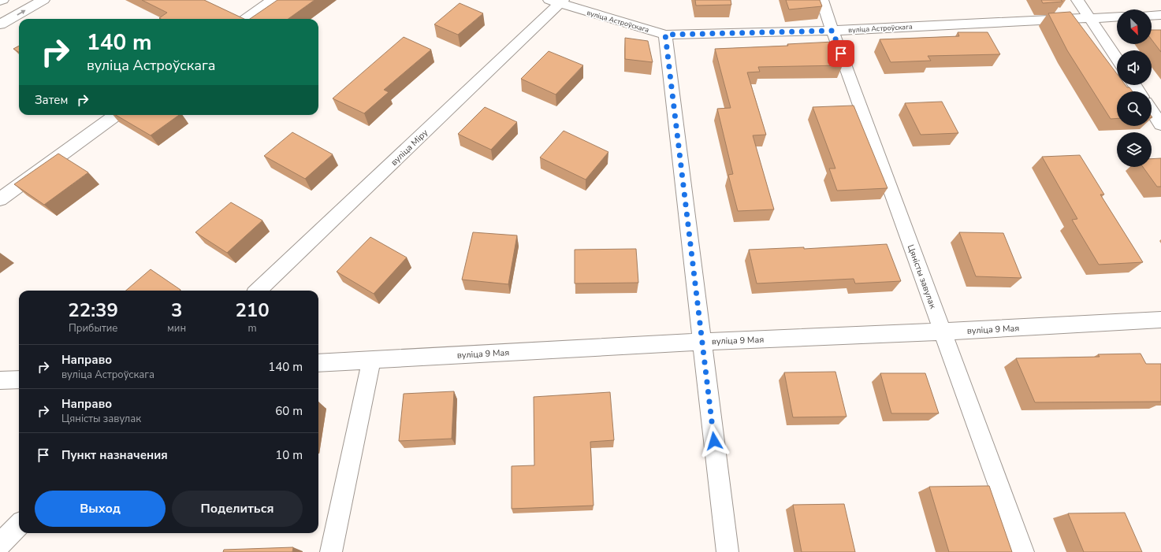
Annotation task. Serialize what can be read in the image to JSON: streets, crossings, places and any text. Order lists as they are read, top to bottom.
{
  "streets": {
    "street": [
      "вуліца Астроўскага",
      "вуліца Міру",
      "Цяністы завулак",
      "вуліца 9 Мая"
    ]
  },
  "crossings": [
    ["вуліца Астроўскага", "вуліца Міру"],
    ["вуліца Астроўскага", "Цяністы завулак"],
    ["Цяністы завулак", "вуліца 9 Мая"]
  ],
  "north": "bottom right",
  "page": {
    "turn": ["140 m", "вуліца Астроўскага"],
    "then": "Затем",
    "eta": [
      "22:39",
      "Прибытие",
      "3",
      "мин",
      "210",
      "m"
    ],
    "list": [
      {
        "name": "Направо",
        "note": "вуліца Астроўскага",
        "value": "140 m"
      },
      {
        "name": "Направо",
        "note": "Цяністы завулак",
        "value": "60 m"
      },
      {
        "name": "Пункт назначения",
        "value": "10 m"
      }
    ],
    "buttons": ["Выход", "Поделиться"]
  }
}
